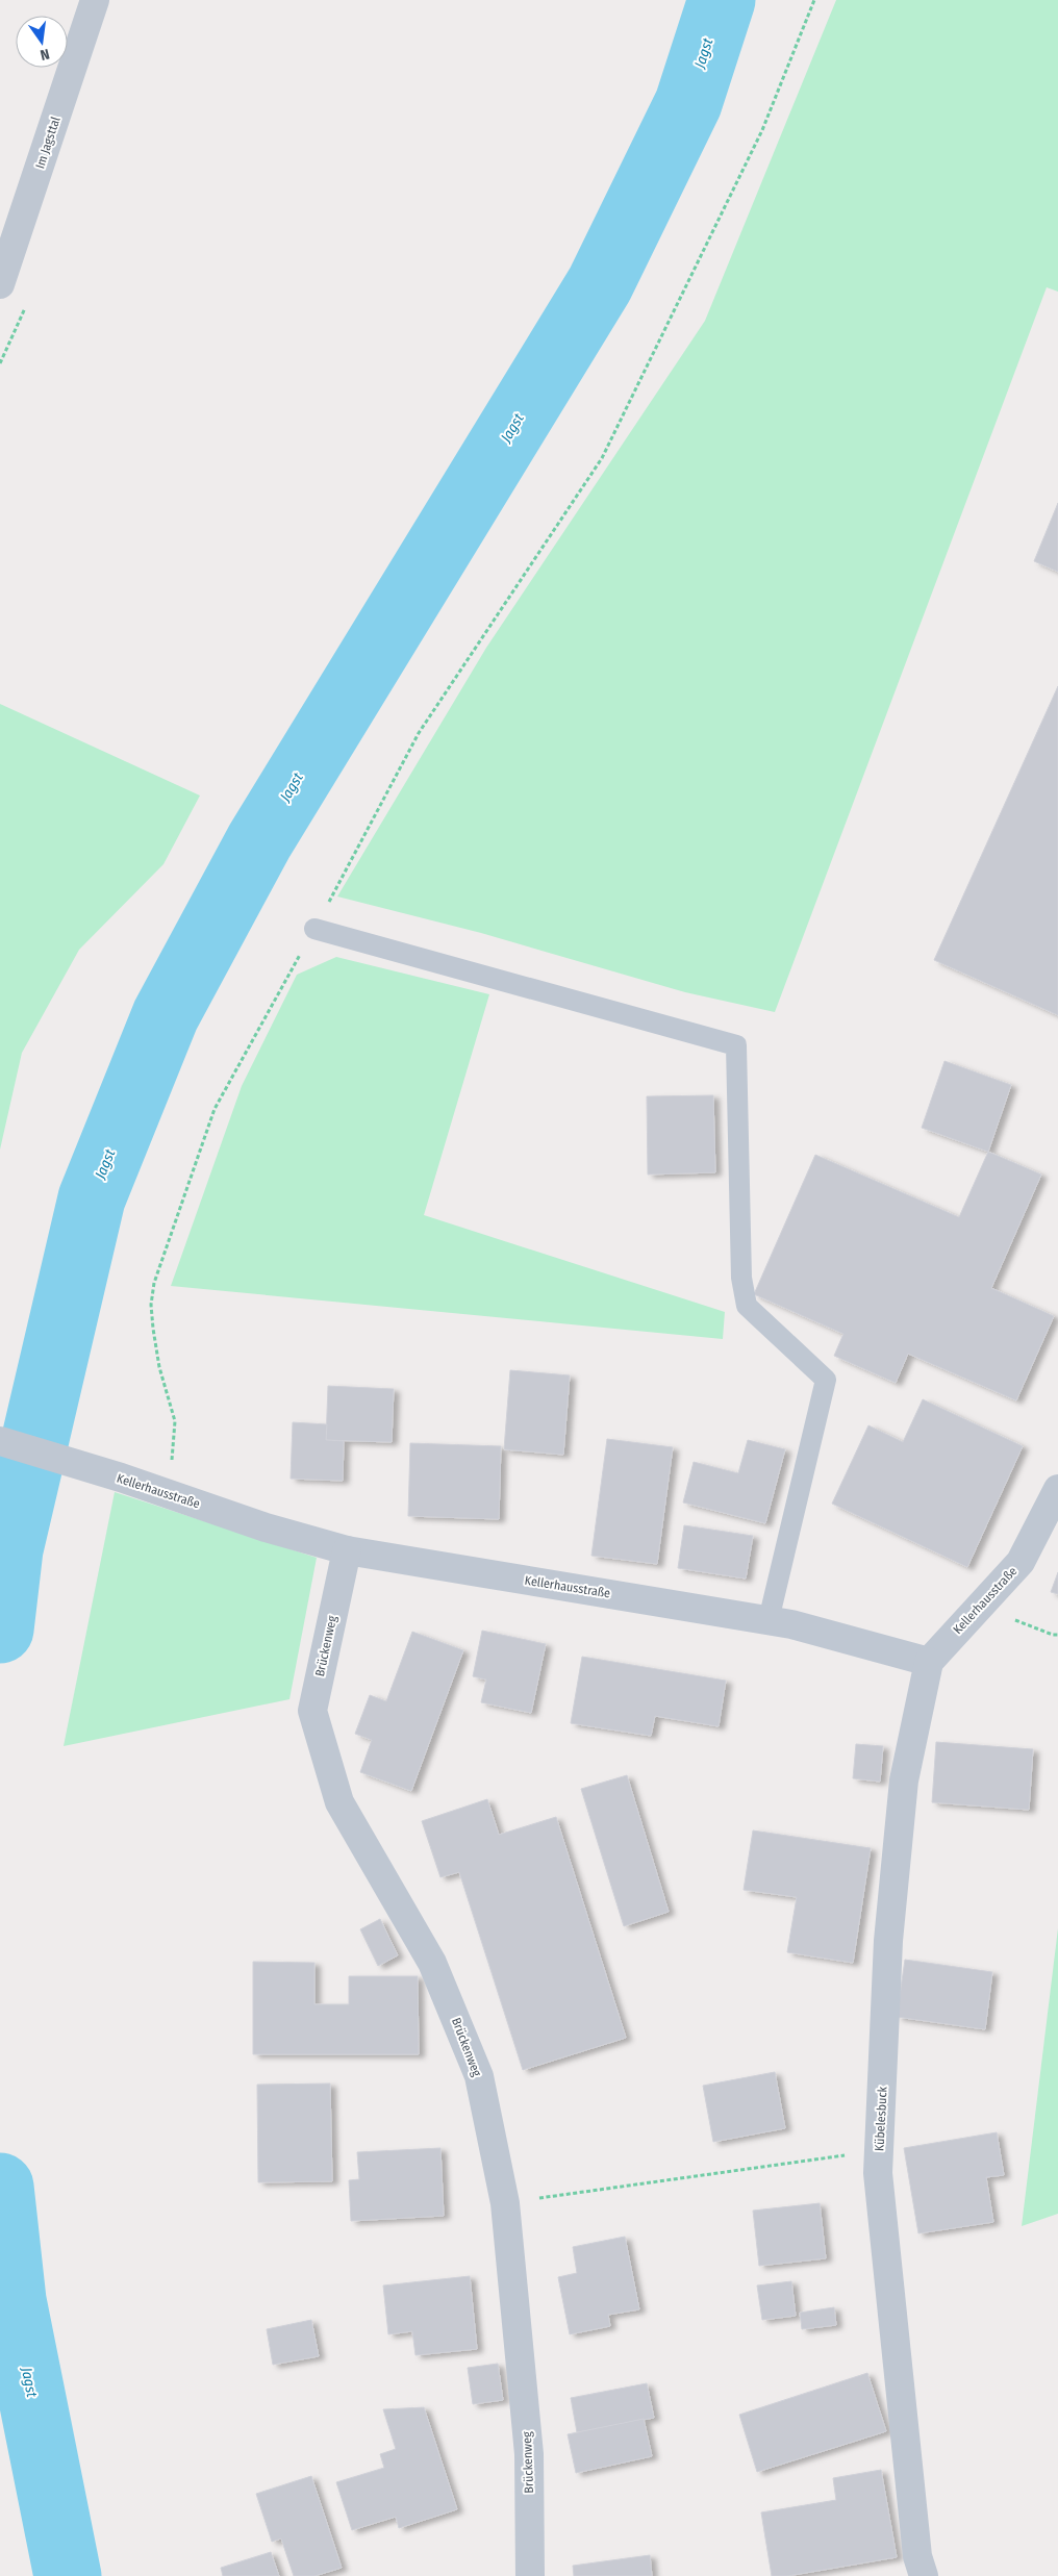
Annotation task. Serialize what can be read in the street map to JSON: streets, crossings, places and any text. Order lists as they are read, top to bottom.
{
  "streets": {
    "street": [
      "Im Jagsttal",
      "Kellerhausstraße",
      "Brückenweg",
      "Kübelesbuck"
    ]
  },
  "crossings": [
    ["Kellerhausstraße", "Brückenweg"],
    ["Kellerhausstraße", "Kübelesbuck"]
  ],
  "water": ["Jagst"],
  "north": "bottom"
}
